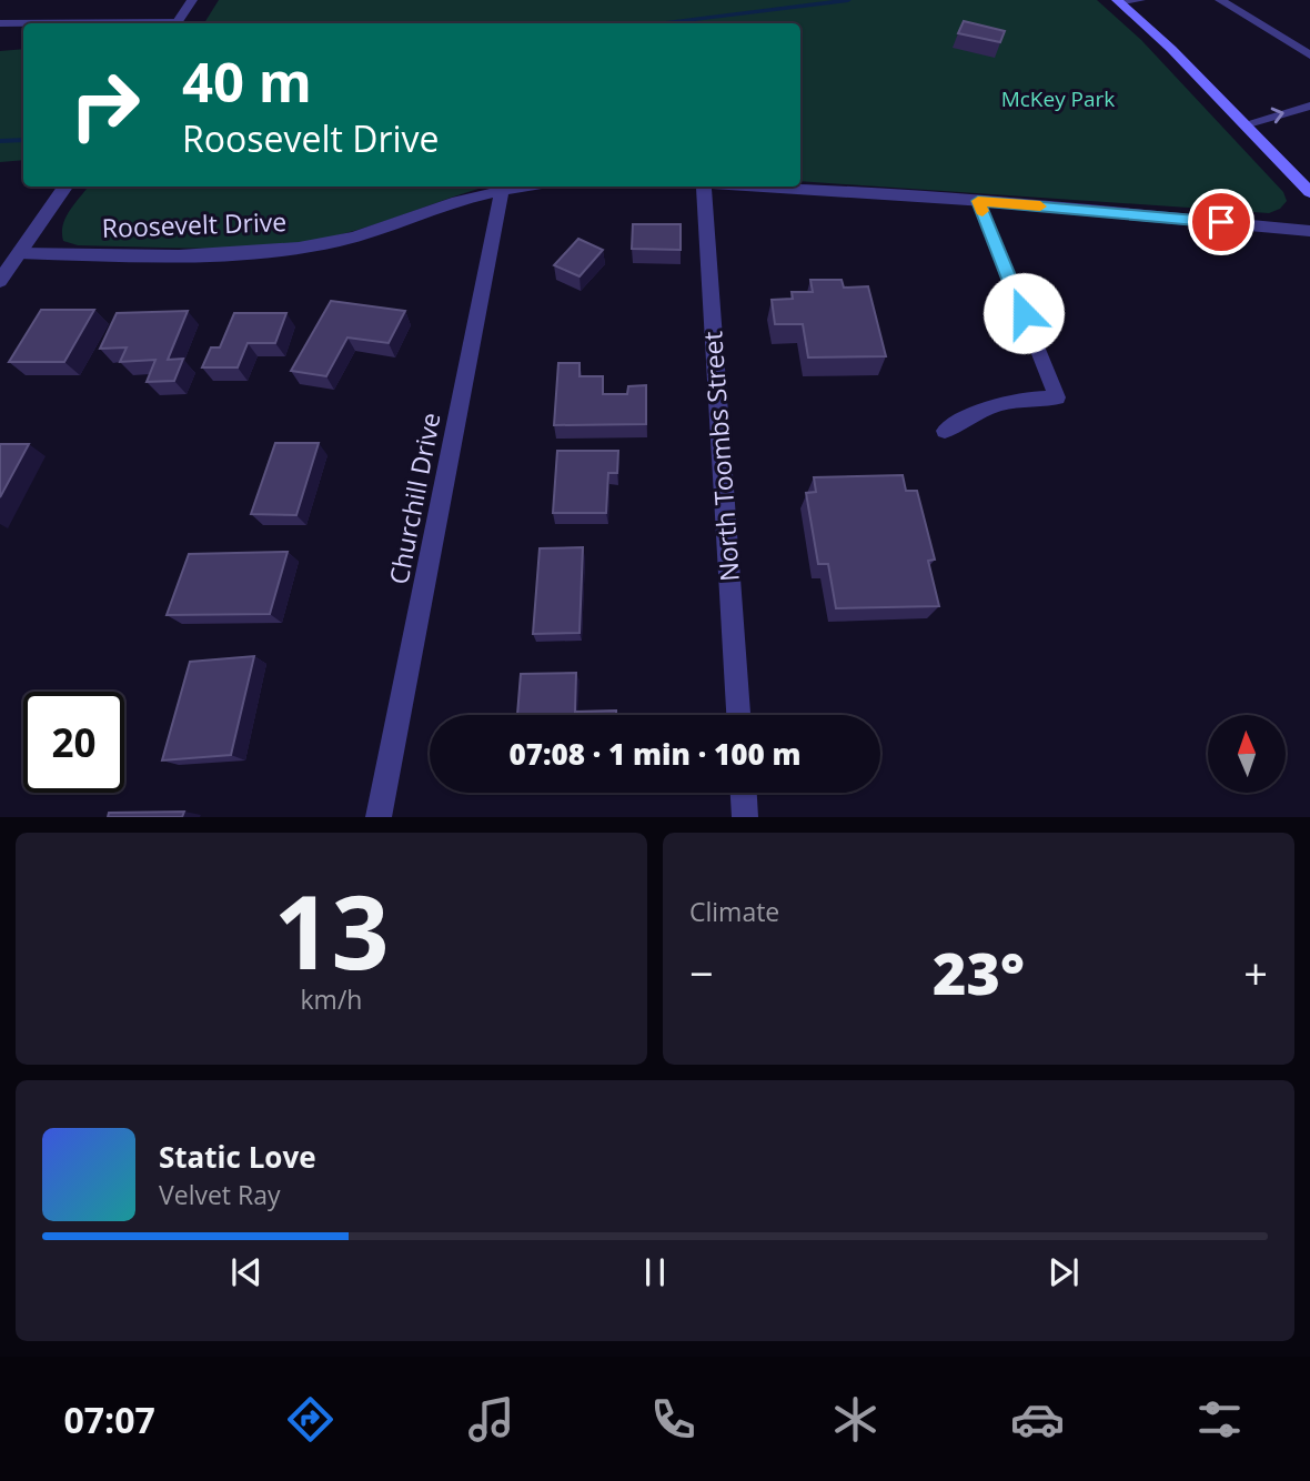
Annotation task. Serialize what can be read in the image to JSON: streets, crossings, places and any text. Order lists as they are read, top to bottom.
{
  "streets": {
    "street": ["Roosevelt Drive", "North Toombs Street", "Churchill Drive"]
  },
  "crossings": [
    ["Roosevelt Drive", "Churchill Drive"]
  ],
  "parks": ["McKey Park"],
  "north": "top",
  "page": {
    "turn": ["40 m", "Roosevelt Drive"],
    "limit": "20",
    "trip": "07:08 · 1 min · 100 m",
    "tile": [
      ["13", "km/h"],
      "Climate"
    ],
    "heat": ["−", "23°", "+"],
    "song": ["Static Love", "Velvet Ray"],
    "tabs": "07:07"
  }
}
